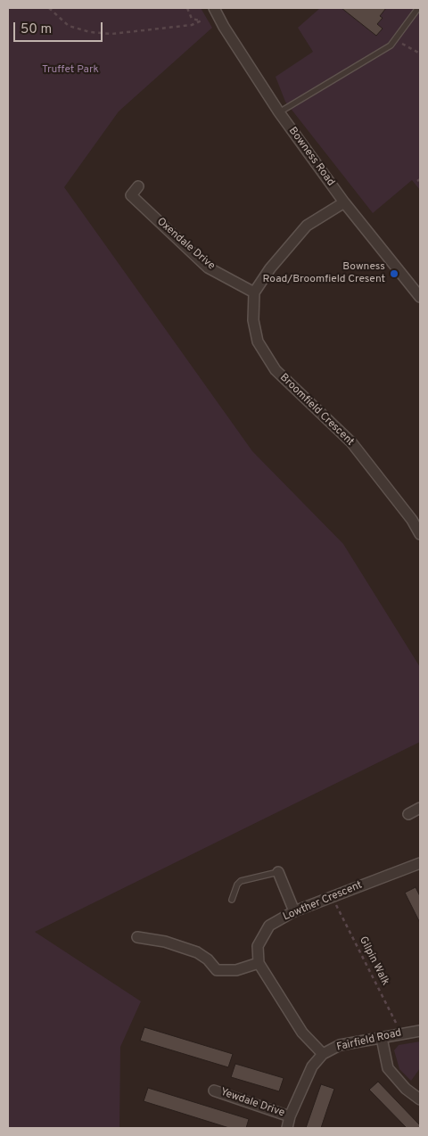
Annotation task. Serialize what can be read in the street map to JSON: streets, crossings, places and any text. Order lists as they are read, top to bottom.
{
  "streets": {
    "street": [
      "Bowness Road",
      "Oxendale Drive",
      "Broomfield Crescent",
      "Lowther Crescent",
      "Fairfield Road",
      "Yewdale Drive"
    ],
    "path": ["Gilpin Walk"]
  },
  "crossings": [
    ["Oxendale Drive", "Broomfield Crescent"],
    ["Lowther Crescent", "Gilpin Walk"],
    ["Gilpin Walk", "Fairfield Road"],
    ["Fairfield Road", "Yewdale Drive"]
  ],
  "parks": ["Truffet Park"],
  "places": ["Bowness Road/Broomfield Cresent"],
  "scale_bar": "50 m"
}
